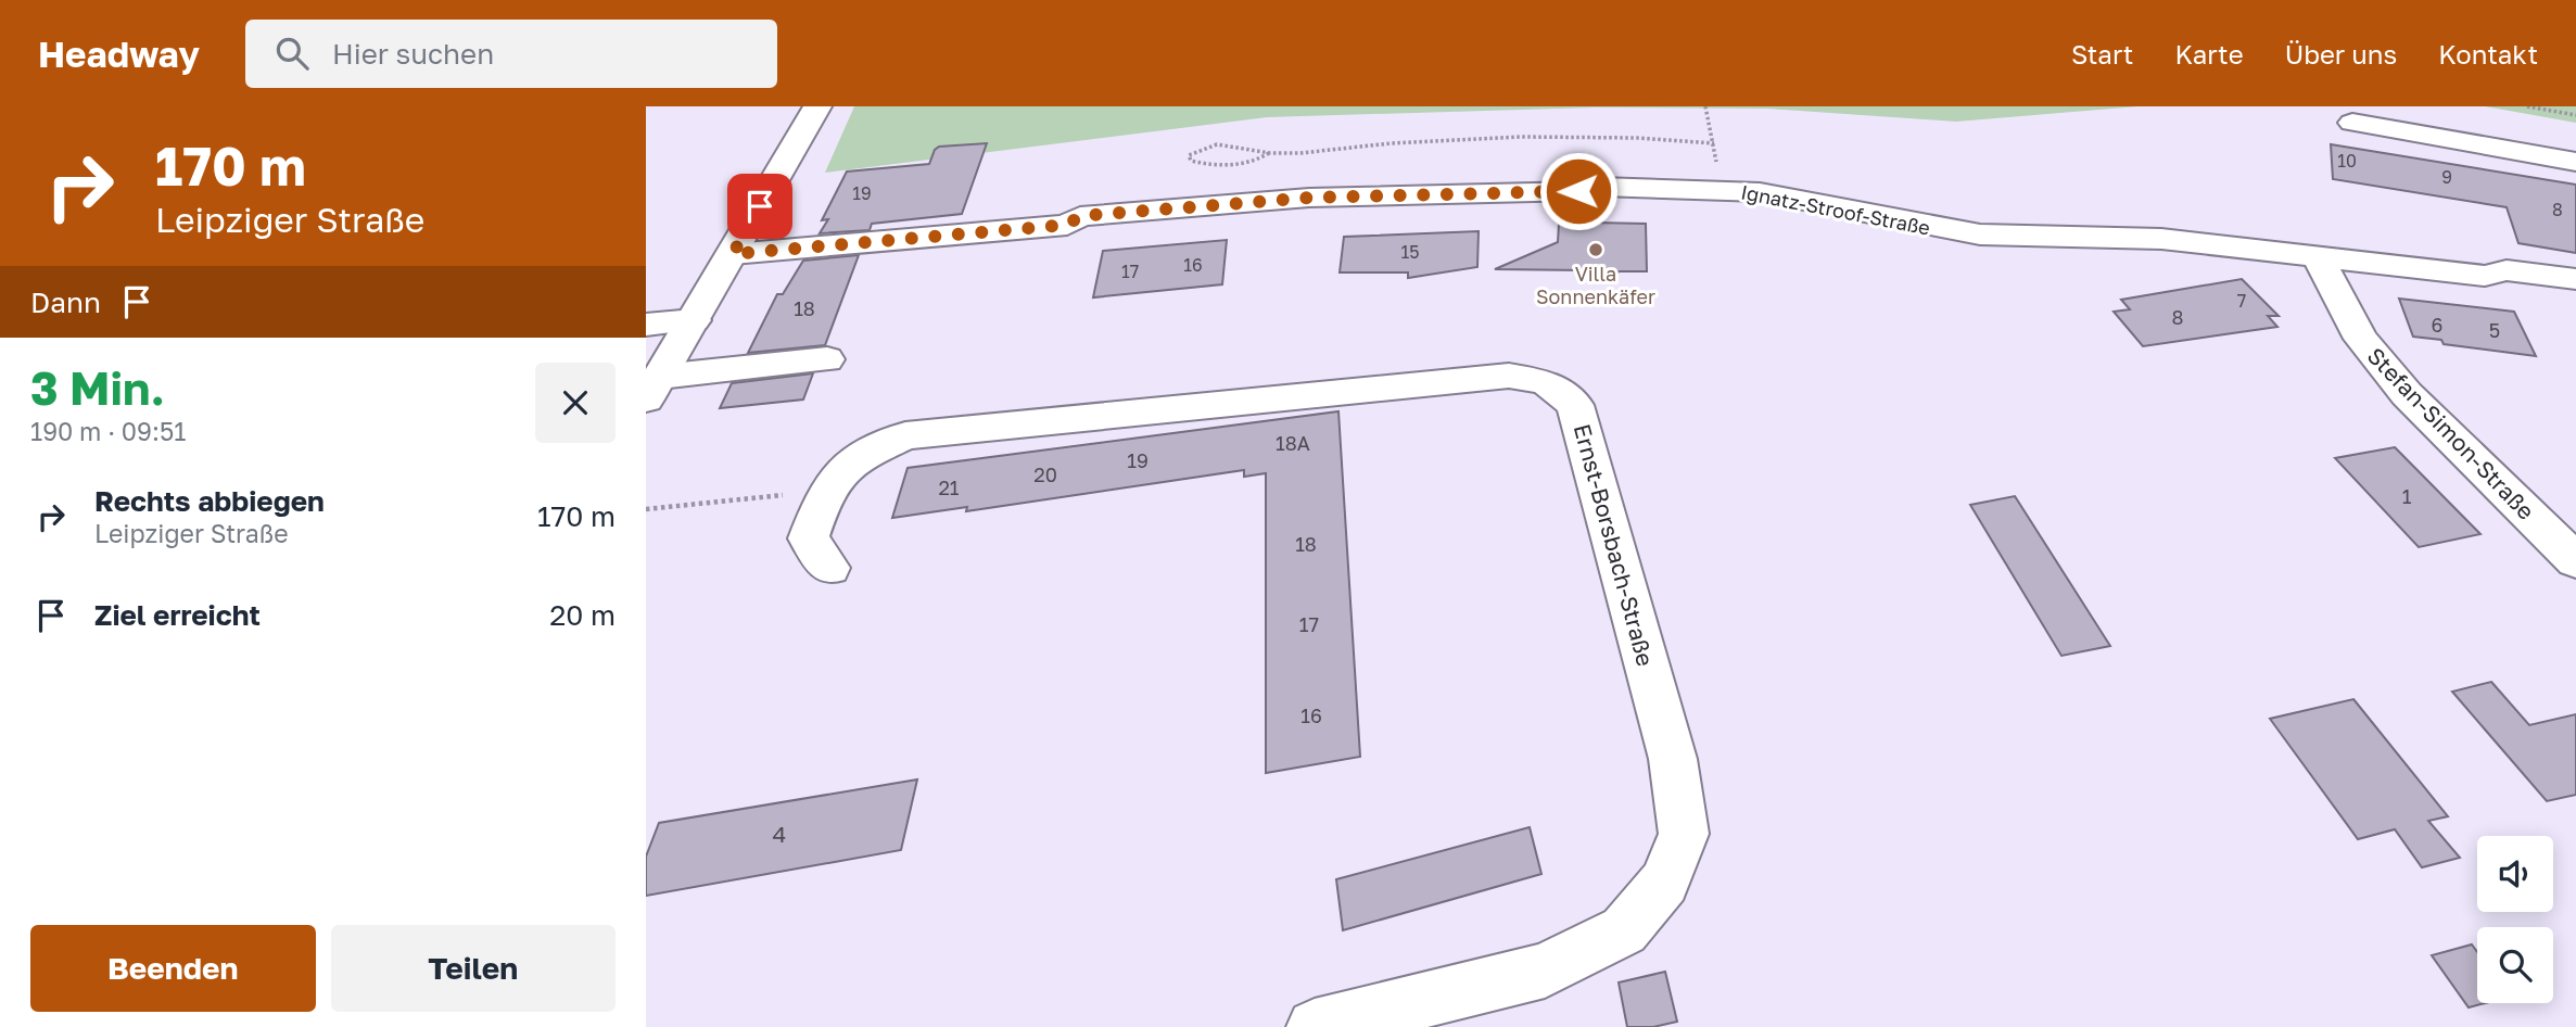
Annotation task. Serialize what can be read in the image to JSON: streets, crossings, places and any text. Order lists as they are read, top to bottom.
{
  "streets": {
    "street": ["Ignatz-Stroof-Straße", "Stefan-Simon-Straße", "Ernst-Borsbach-Straße"]
  },
  "crossings": [
    ["Ignatz-Stroof-Straße", "Stefan-Simon-Straße"]
  ],
  "places": ["Villa Sonnenkäfer"],
  "house_numbers": [
    "10",
    "9",
    "19",
    "8",
    "15",
    "16",
    "17",
    "7",
    "18",
    "8",
    "6",
    "5",
    "18A",
    "19",
    "20",
    "21",
    "1",
    "18",
    "17",
    "16",
    "4"
  ],
  "page": {
    "header": "Headway",
    "search": "Hier suchen",
    "nav": [
      "Start",
      "Karte",
      "Über uns",
      "Kontakt"
    ],
    "turn": ["170 m", "Leipziger Straße"],
    "then": "Dann",
    "heading": ["3 Min.", "190 m · 09:51"],
    "list": [
      {
        "name": "Rechts abbiegen",
        "note": "Leipziger Straße",
        "value": "170 m"
      },
      {
        "name": "Ziel erreicht",
        "value": "20 m"
      }
    ],
    "buttons": ["Beenden", "Teilen"]
  }
}
